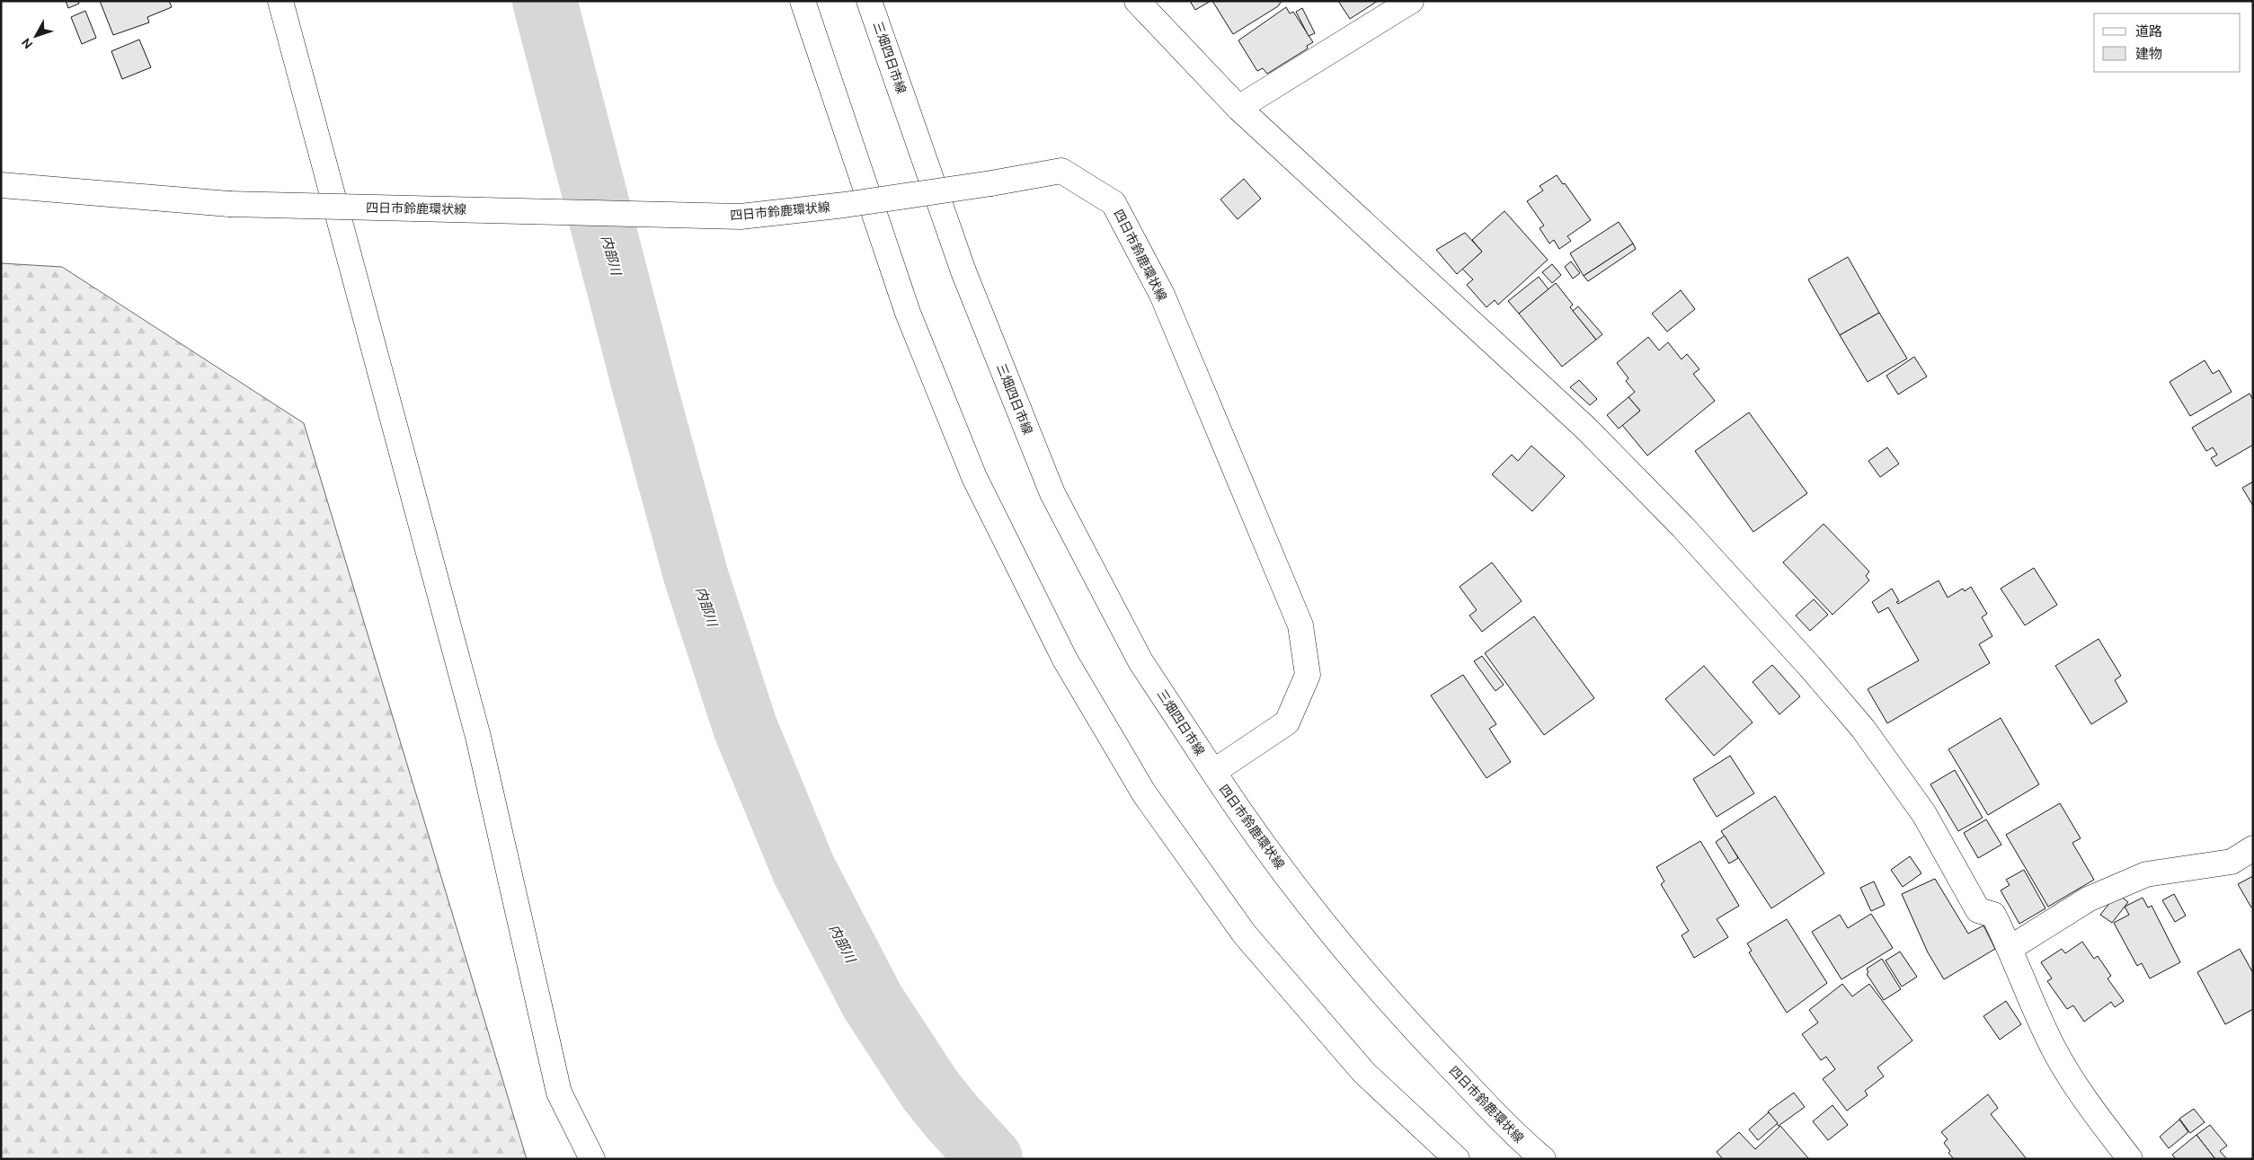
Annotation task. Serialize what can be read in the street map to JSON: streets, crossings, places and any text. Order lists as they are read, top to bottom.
{
  "streets": {
    "street": ["三畑四日市線", "四日市鈴鹿環状線"]
  },
  "crossings": [
    ["三畑四日市線", "四日市鈴鹿環状線"]
  ],
  "water": ["内部川"],
  "legend": ["道路", "建物"],
  "north": "bottom left"
}
